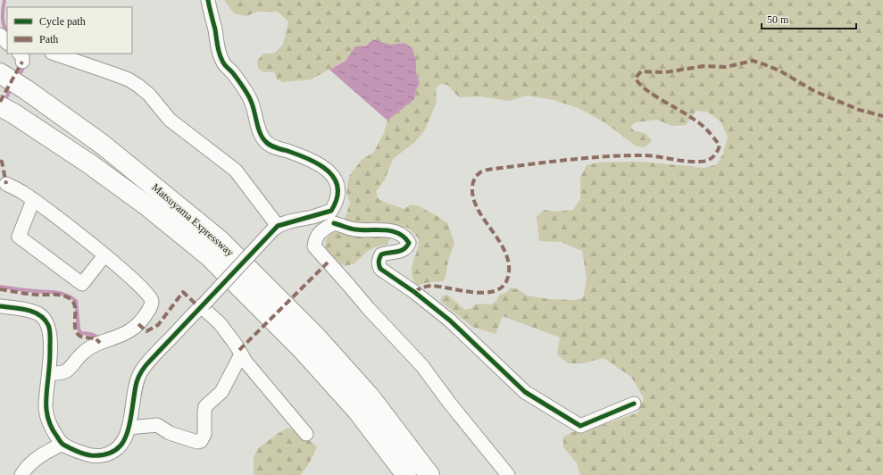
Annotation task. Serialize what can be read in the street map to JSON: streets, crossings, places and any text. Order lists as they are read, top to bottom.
{
  "streets": {
    "highway": ["Matsuyama Expressway"]
  },
  "legend": ["Cycle path", "Path"],
  "scale_bar": "50 m"
}
